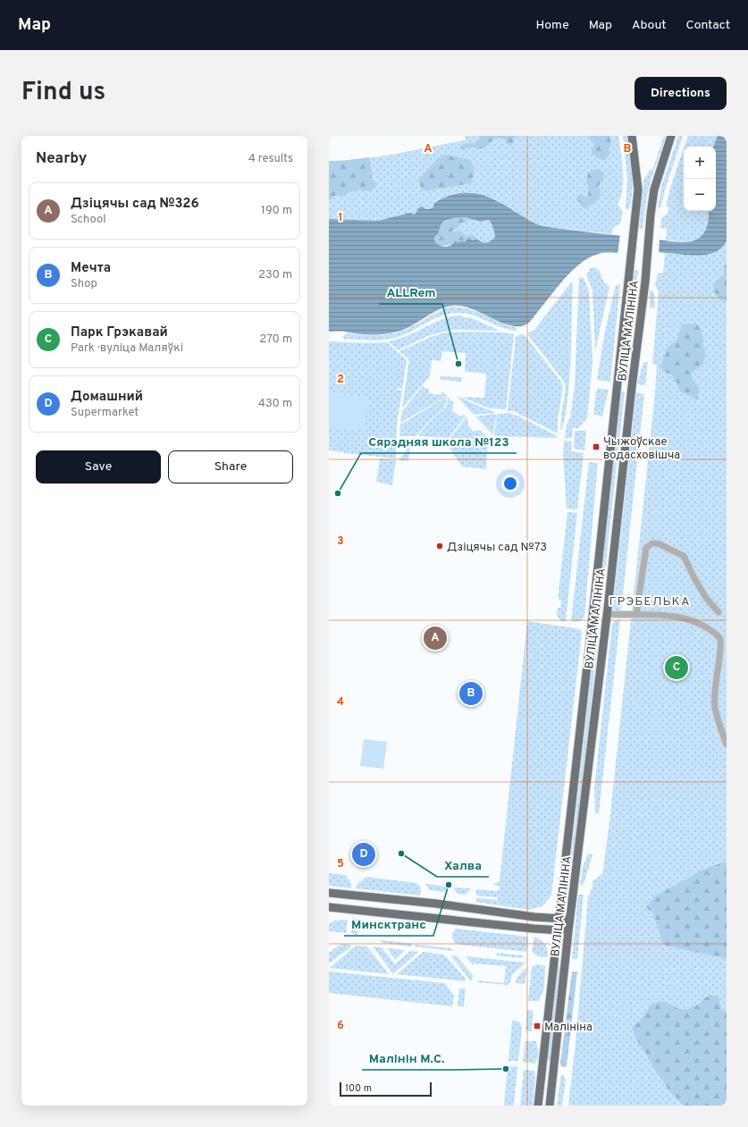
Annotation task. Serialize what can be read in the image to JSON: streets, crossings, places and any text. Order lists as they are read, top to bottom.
{
  "streets": {
    "main road": ["ВУЛІЦА МАЛІНІНА"]
  },
  "districts": ["ГРЭБЕЛЬКА"],
  "places": {
    "other": [
      "ALLRem",
      "Сярэдняя школа №123",
      "Дзіцячы сад №73",
      "Халва",
      "Минсктранс",
      "Малінін М.С."
    ],
    "transit": ["Чыжоўскае водасховішча", "Малініна"]
  },
  "scale_bar": "100 m",
  "page": {
    "header": "Map",
    "nav": [
      "Home",
      "Map",
      "About",
      "Contact"
    ],
    "title": "Find us",
    "buttons": [
      "Directions",
      ["Save", "Share"]
    ],
    "heading": ["Nearby", "4 results"],
    "map_buttons": ["+", "−"],
    "list": [
      {
        "mark": "A",
        "name": "Дзіцячы сад №326",
        "note": "School",
        "value": "190 m"
      },
      {
        "mark": "B",
        "name": "Мечта",
        "note": "Shop",
        "value": "230 m"
      },
      {
        "mark": "C",
        "name": "Парк Грэкавай",
        "note": "Park · вуліца Маляўкі",
        "value": "270 m"
      },
      {
        "mark": "D",
        "name": "Домашний",
        "note": "Supermarket",
        "value": "430 m"
      }
    ],
    "pins": [
      "A",
      "C",
      "B",
      "D"
    ],
    "scale": "100 m"
  },
  "grid": {
    "columns": ["A", "B"],
    "rows": [
      "1",
      "2",
      "3",
      "4",
      "5",
      "6"
    ]
  }
}
